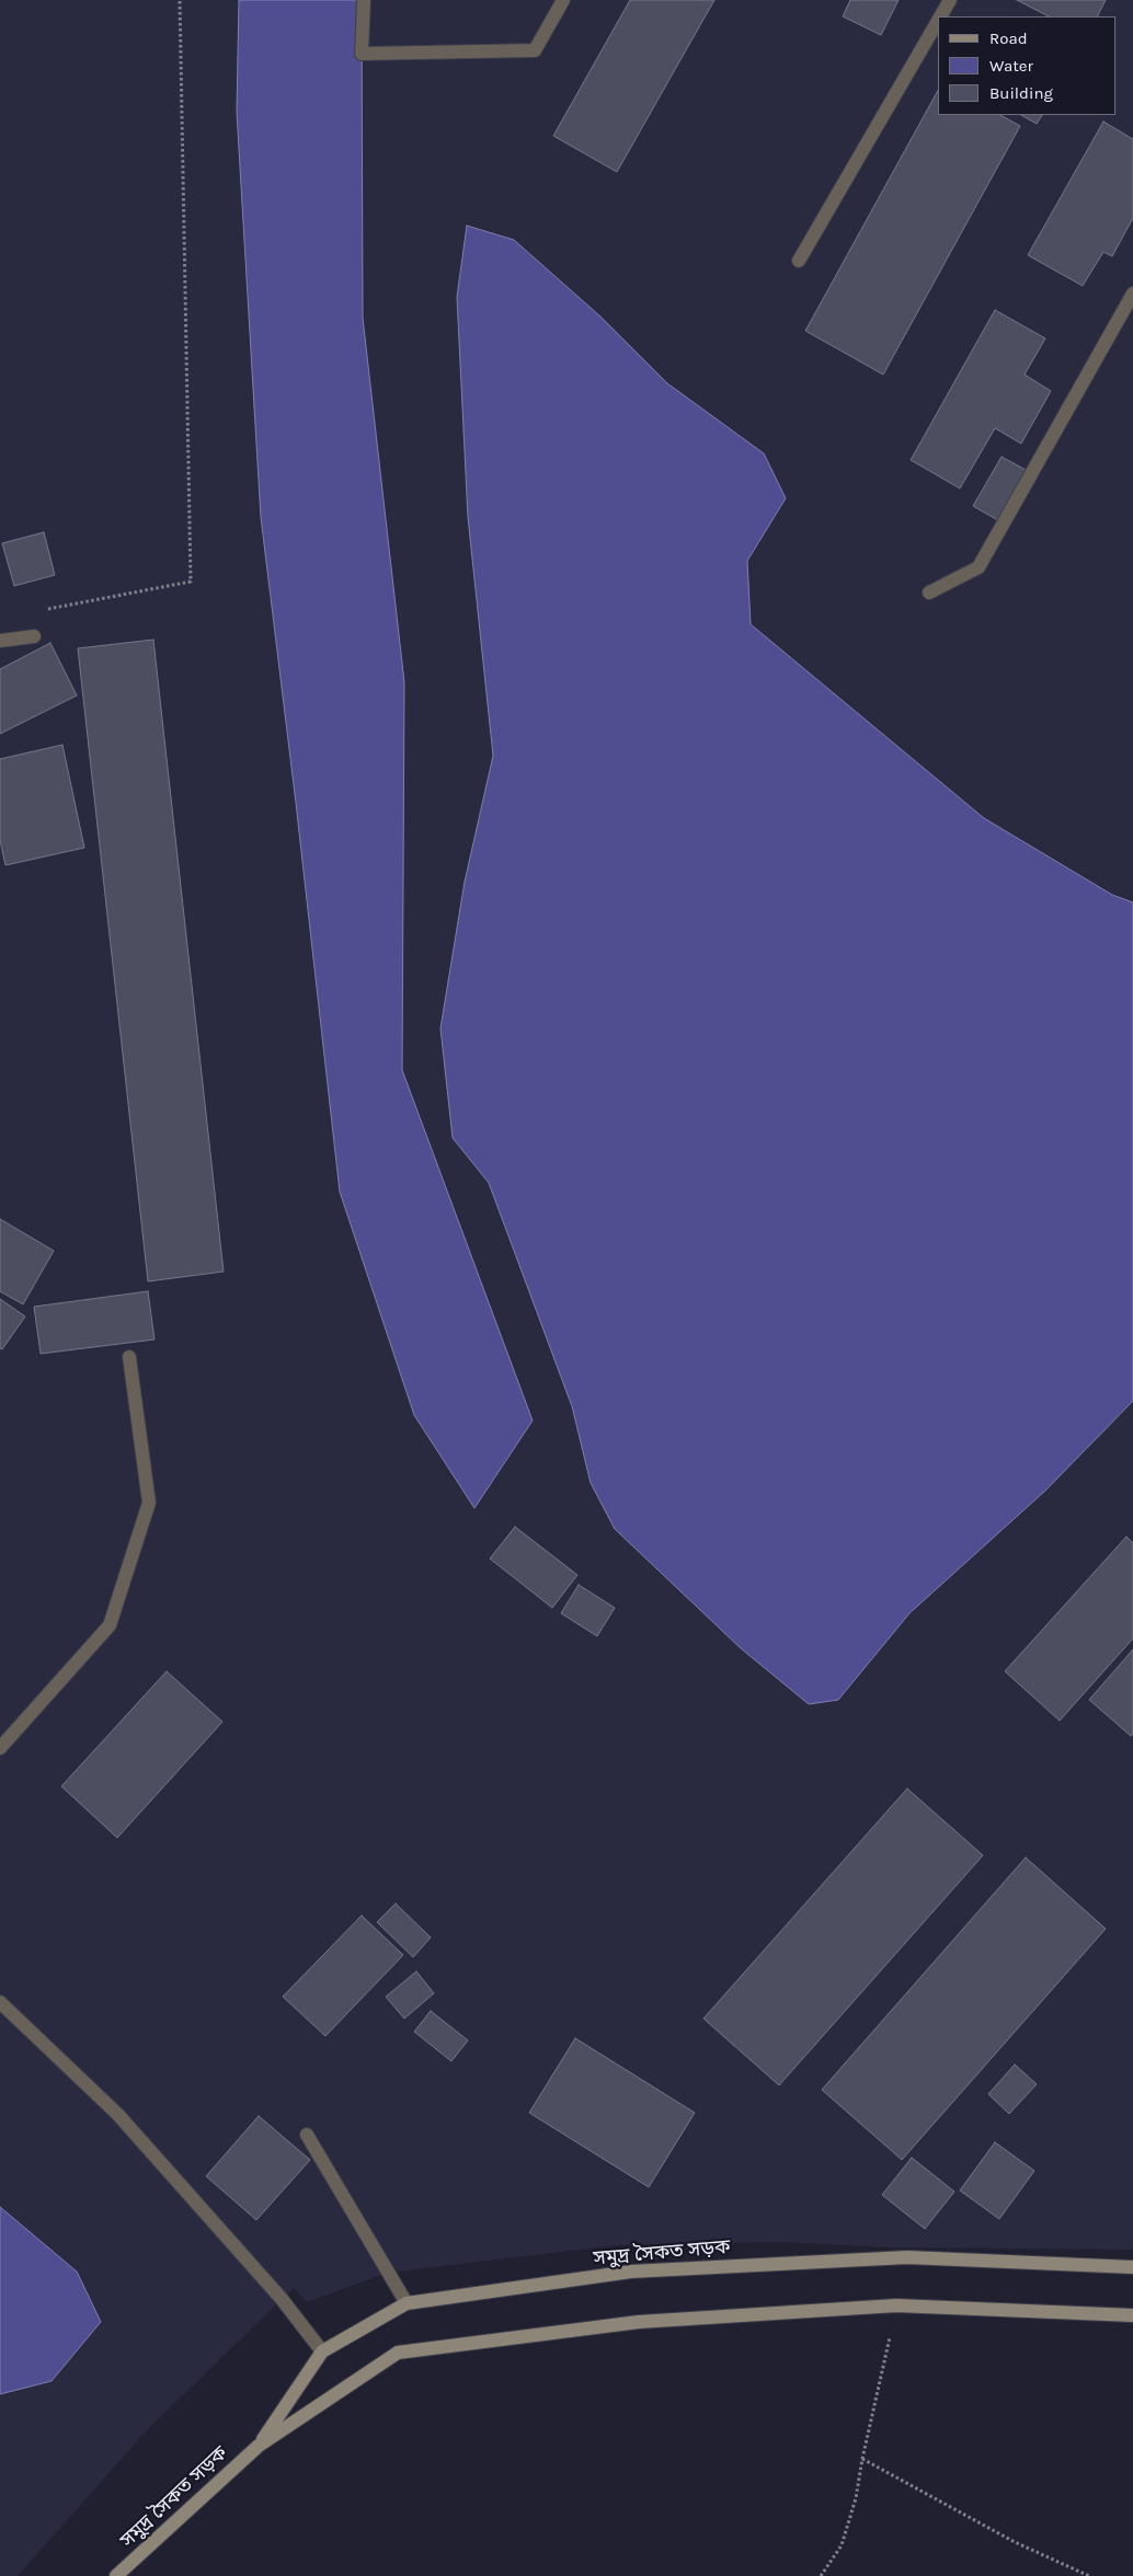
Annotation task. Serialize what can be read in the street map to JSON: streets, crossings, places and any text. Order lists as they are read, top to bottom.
{
  "streets": {
    "main road": ["সমুদ্র সৈকত সড়ক"]
  },
  "legend": ["Road", "Water", "Building"]
}
